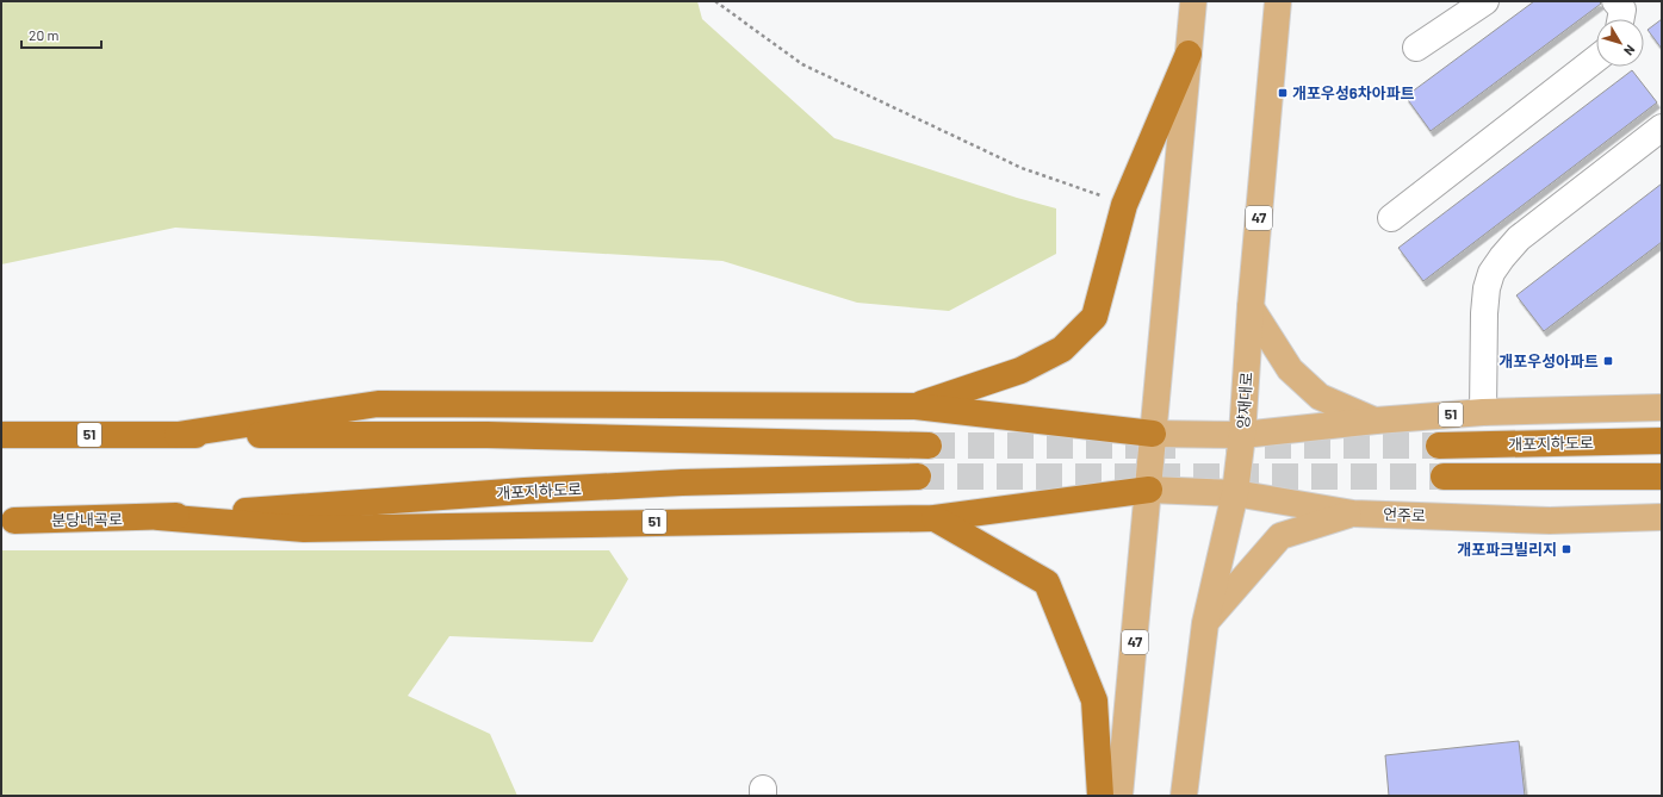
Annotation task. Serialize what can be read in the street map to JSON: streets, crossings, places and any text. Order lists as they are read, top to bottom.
{
  "streets": {
    "highway": ["51", "개포지하도로", "분당내곡로"],
    "main road": ["47", "양재대로", "언주로"]
  },
  "crossings": [
    ["47", "51"],
    ["47", "언주로"],
    ["양재대로", "51"],
    ["양재대로", "언주로"],
    ["51", "개포지하도로"],
    ["51", "언주로"],
    ["51", "분당내곡로"],
    ["개포지하도로", "분당내곡로"]
  ],
  "places": {
    "transit": ["개포우성6차아파트", "개포우성아파트", "개포파크빌리지"]
  },
  "scale_bar": "20 m",
  "north": "bottom right"
}
